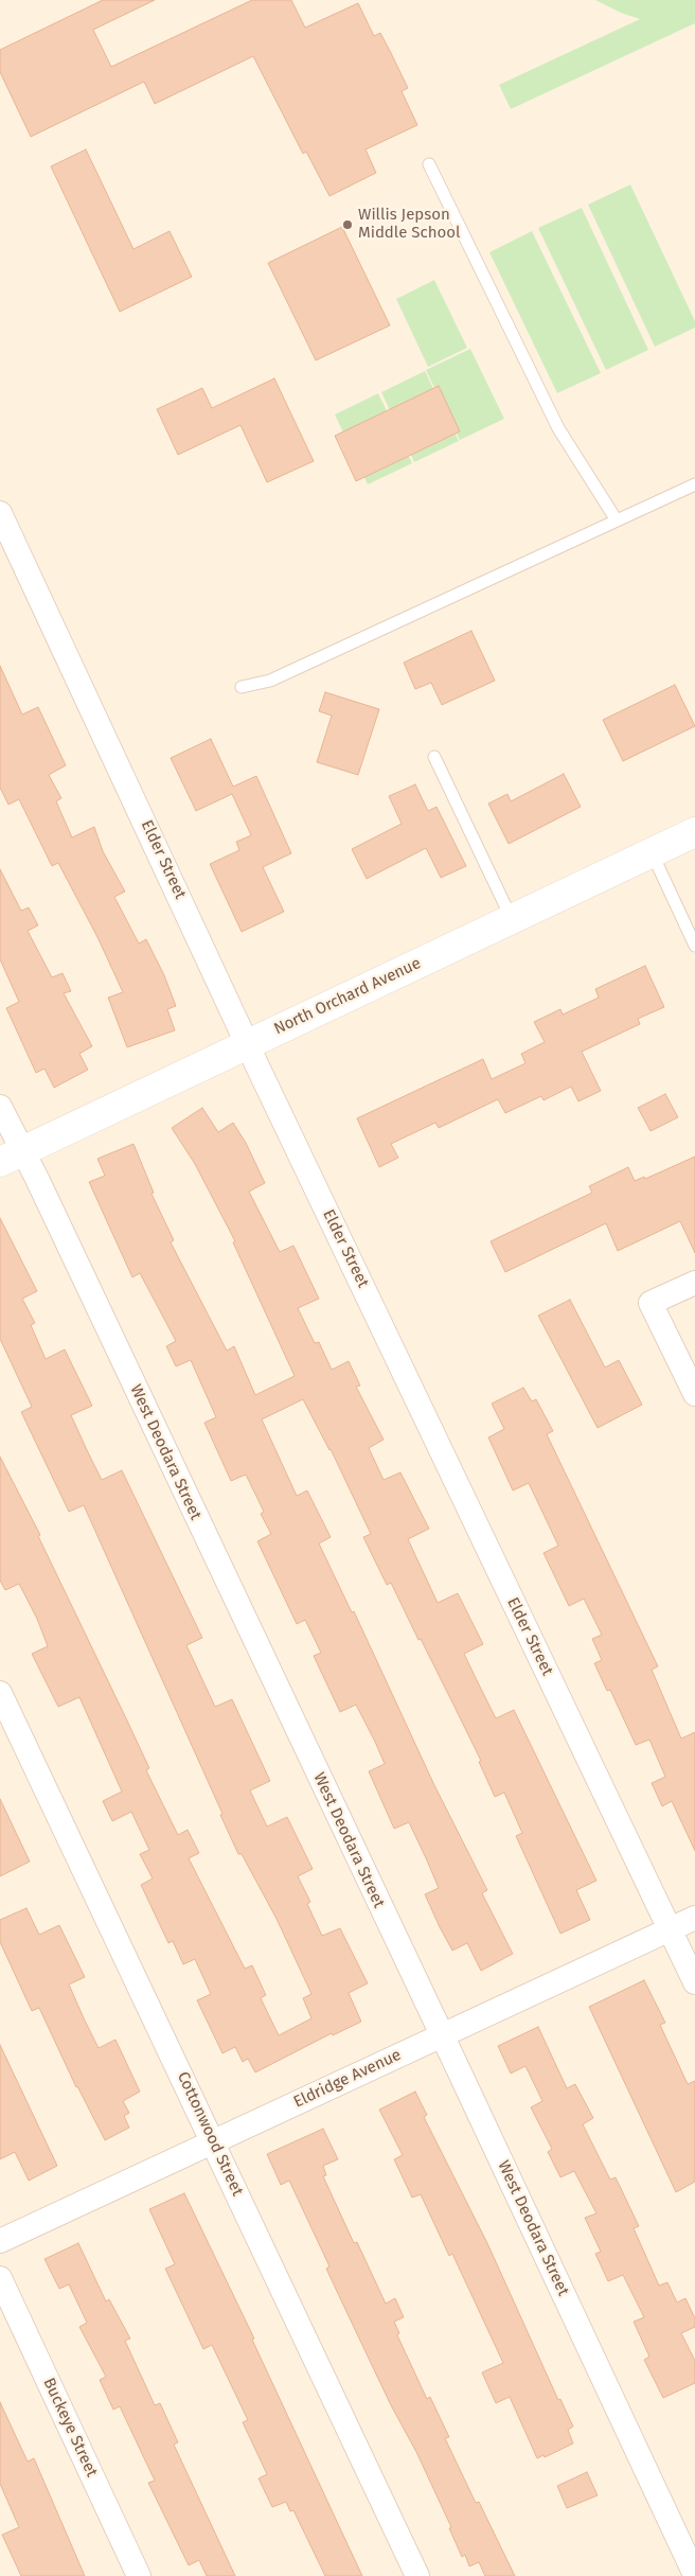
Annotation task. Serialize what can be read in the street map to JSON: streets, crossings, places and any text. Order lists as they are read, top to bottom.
{
  "streets": {
    "street": [
      "Elder Street",
      "North Orchard Avenue",
      "West Deodara Street",
      "Eldridge Avenue",
      "Cottonwood Street",
      "Buckeye Street"
    ]
  },
  "crossings": [
    ["Elder Street", "North Orchard Avenue"],
    ["Elder Street", "Eldridge Avenue"],
    ["North Orchard Avenue", "West Deodara Street"],
    ["West Deodara Street", "Eldridge Avenue"],
    ["Eldridge Avenue", "Cottonwood Street"]
  ],
  "places": ["Willis Jepson Middle School"]
}
